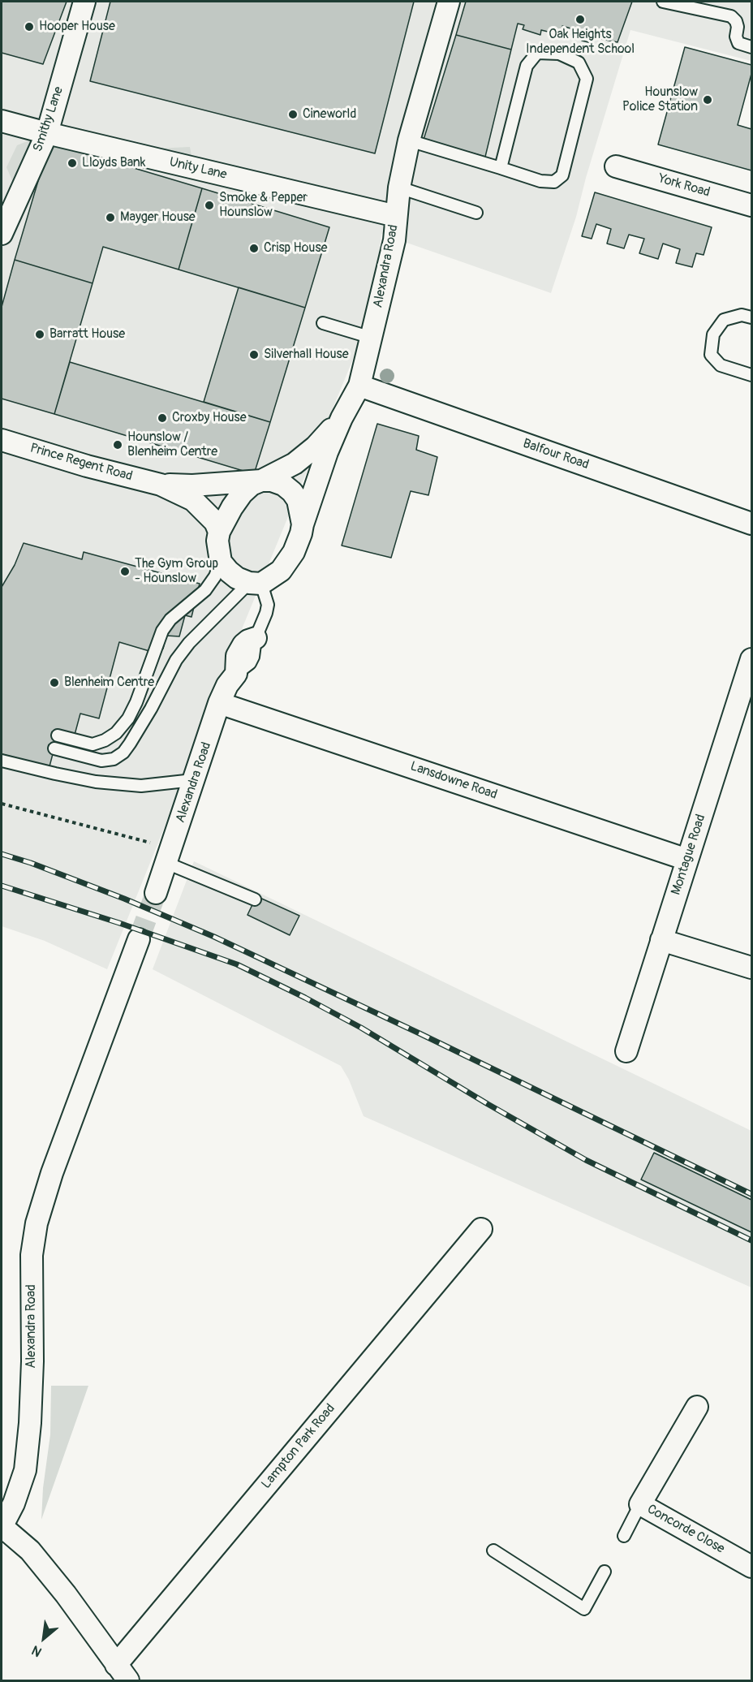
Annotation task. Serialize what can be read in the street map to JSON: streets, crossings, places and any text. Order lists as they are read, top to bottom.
{
  "streets": {
    "street": [
      "Smithy Lane",
      "Unity Lane",
      "York Road",
      "Alexandra Road",
      "Balfour Road",
      "Prince Regent Road",
      "Lansdowne Road",
      "Montague Road",
      "Lampton Park Road",
      "Concorde Close"
    ]
  },
  "crossings": [
    ["Smithy Lane", "Unity Lane"],
    ["Unity Lane", "Alexandra Road"],
    ["Alexandra Road", "Balfour Road"],
    ["Alexandra Road", "Prince Regent Road"],
    ["Alexandra Road", "Lansdowne Road"],
    ["Alexandra Road", "Lampton Park Road"],
    ["Lansdowne Road", "Montague Road"]
  ],
  "places": [
    "Oak Heights Independent School",
    "Hooper House",
    "Hounslow Police Station",
    "Cineworld",
    "Lloyds Bank",
    "Smoke & Pepper Hounslow",
    "Mayger House",
    "Crisp House",
    "Barratt House",
    "Silverhall House",
    "Croxby House",
    "Hounslow / Blenheim Centre",
    "The Gym Group - Hounslow",
    "Blenheim Centre"
  ],
  "north": "bottom left"
}
